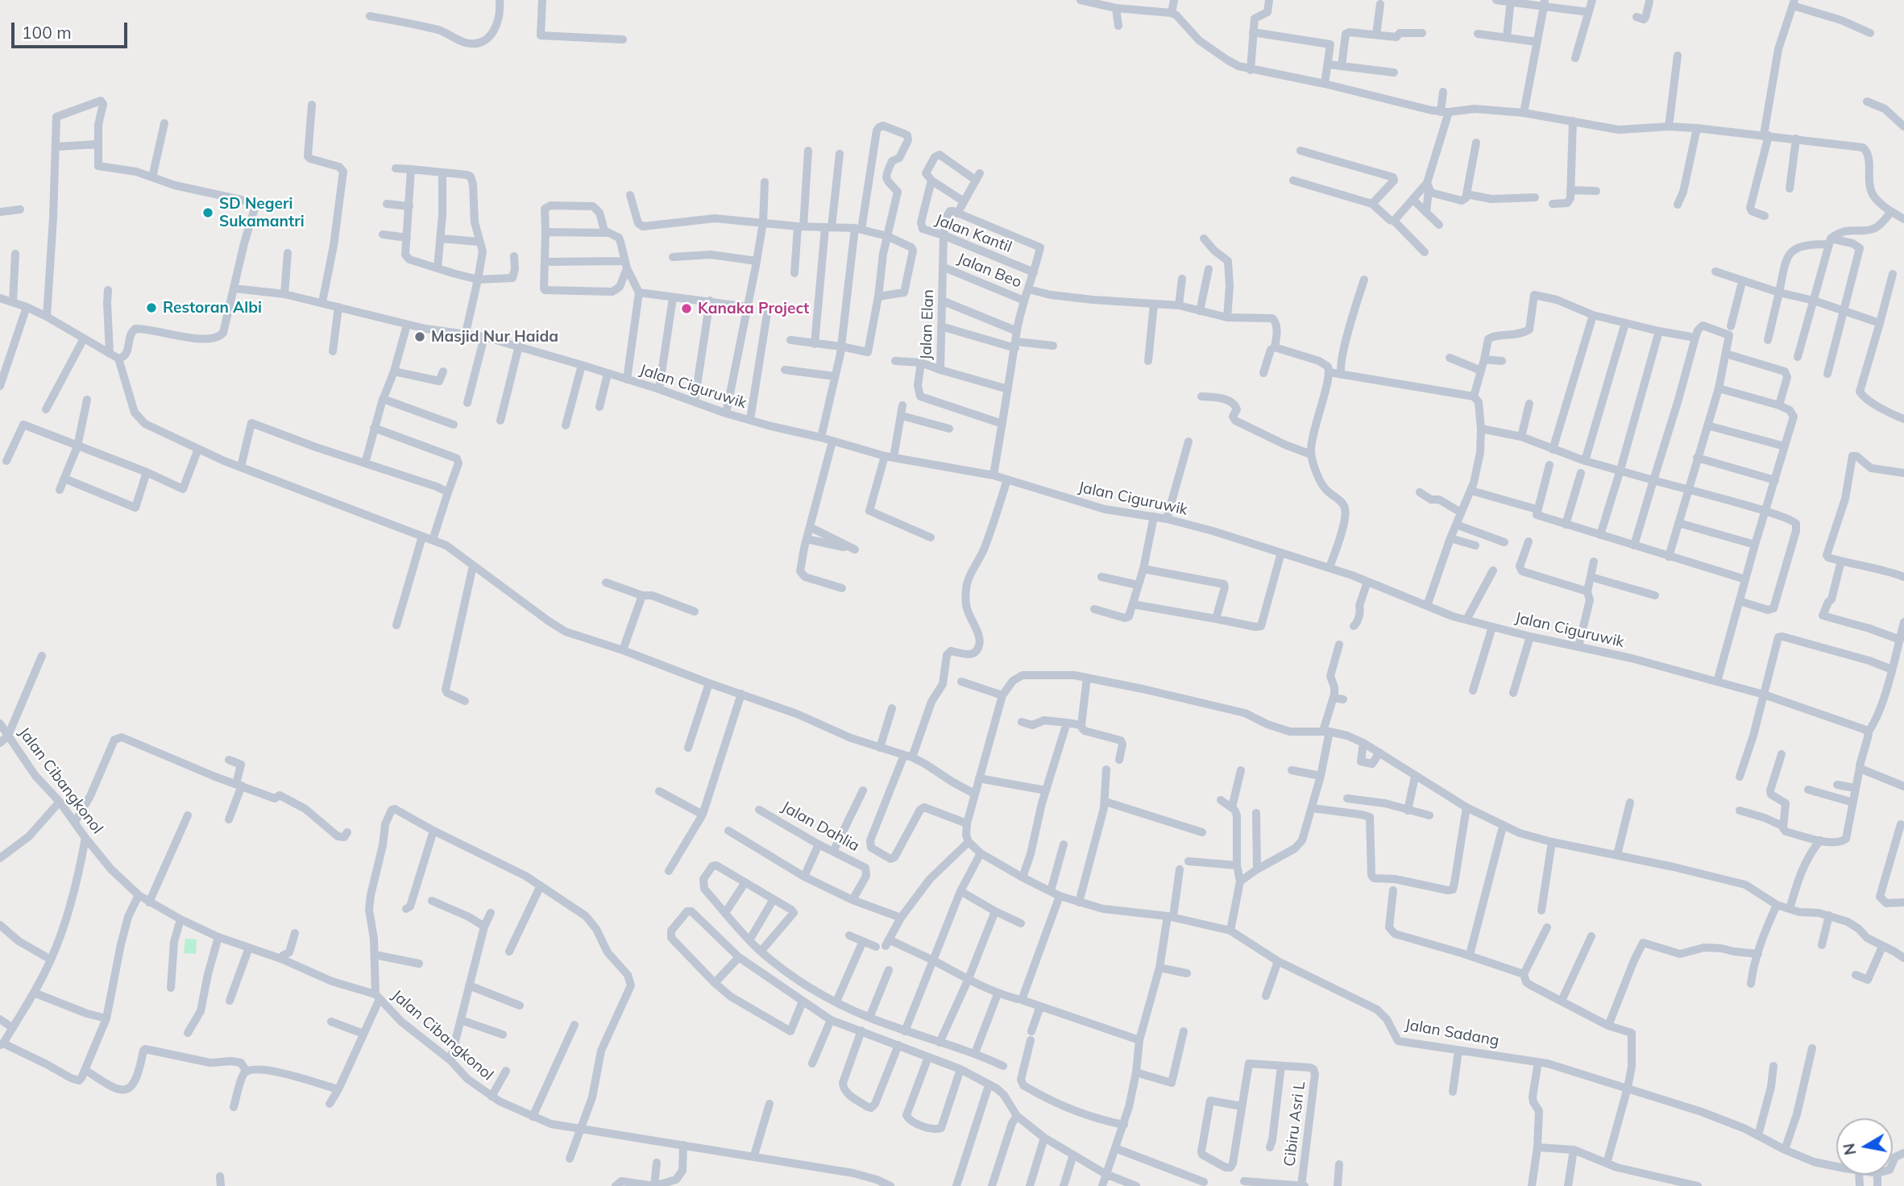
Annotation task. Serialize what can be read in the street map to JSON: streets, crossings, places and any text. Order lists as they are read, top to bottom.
{
  "streets": {
    "street": [
      "Jalan Kantil",
      "Jalan Beo",
      "Jalan Elan",
      "Jalan Ciguruwik",
      "Jalan Cibangkonol",
      "Jalan Dahlia",
      "Jalan Sadang",
      "Cibiru Asri L"
    ]
  },
  "crossings": [
    ["Jalan Kantil", "Jalan Elan"],
    ["Jalan Beo", "Jalan Elan"]
  ],
  "places": [
    "SD Negeri Sukamantri",
    "Restoran Albi",
    "Kanaka Project",
    "Masjid Nur Haida"
  ],
  "scale_bar": "100 m",
  "north": "left"
}
